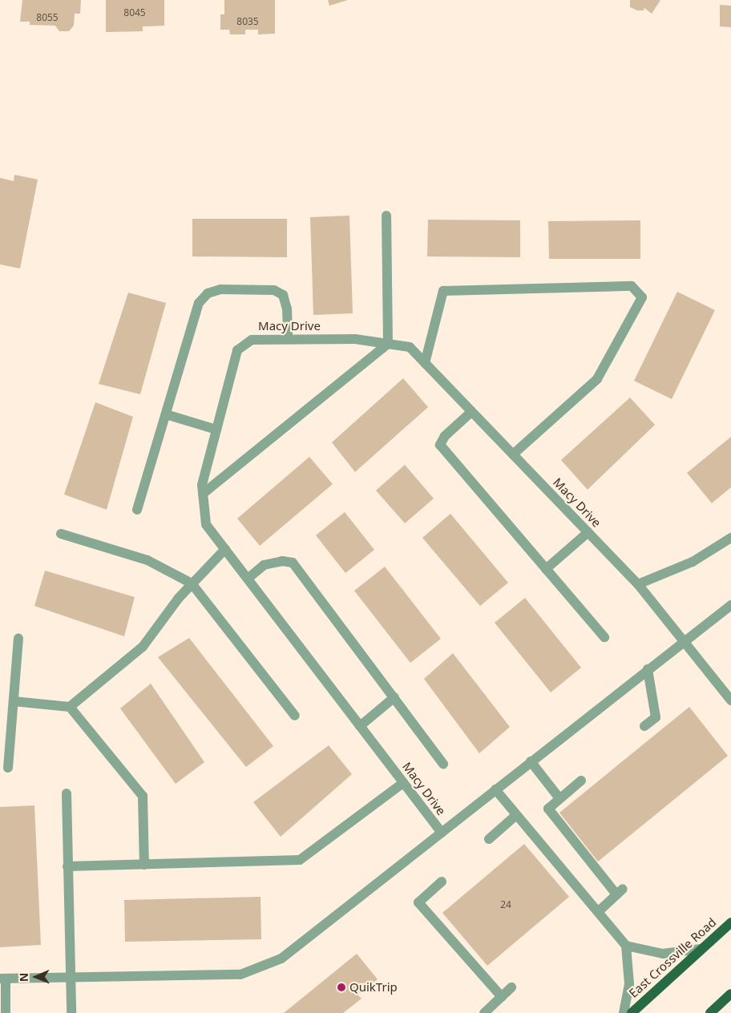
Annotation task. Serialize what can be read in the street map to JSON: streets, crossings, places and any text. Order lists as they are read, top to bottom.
{
  "streets": {
    "main road": ["East Crossville Road"],
    "street": ["Macy Drive"]
  },
  "places": ["QuikTrip"],
  "house_numbers": [
    "8045",
    "8055",
    "8035",
    "24"
  ],
  "north": "left"
}
